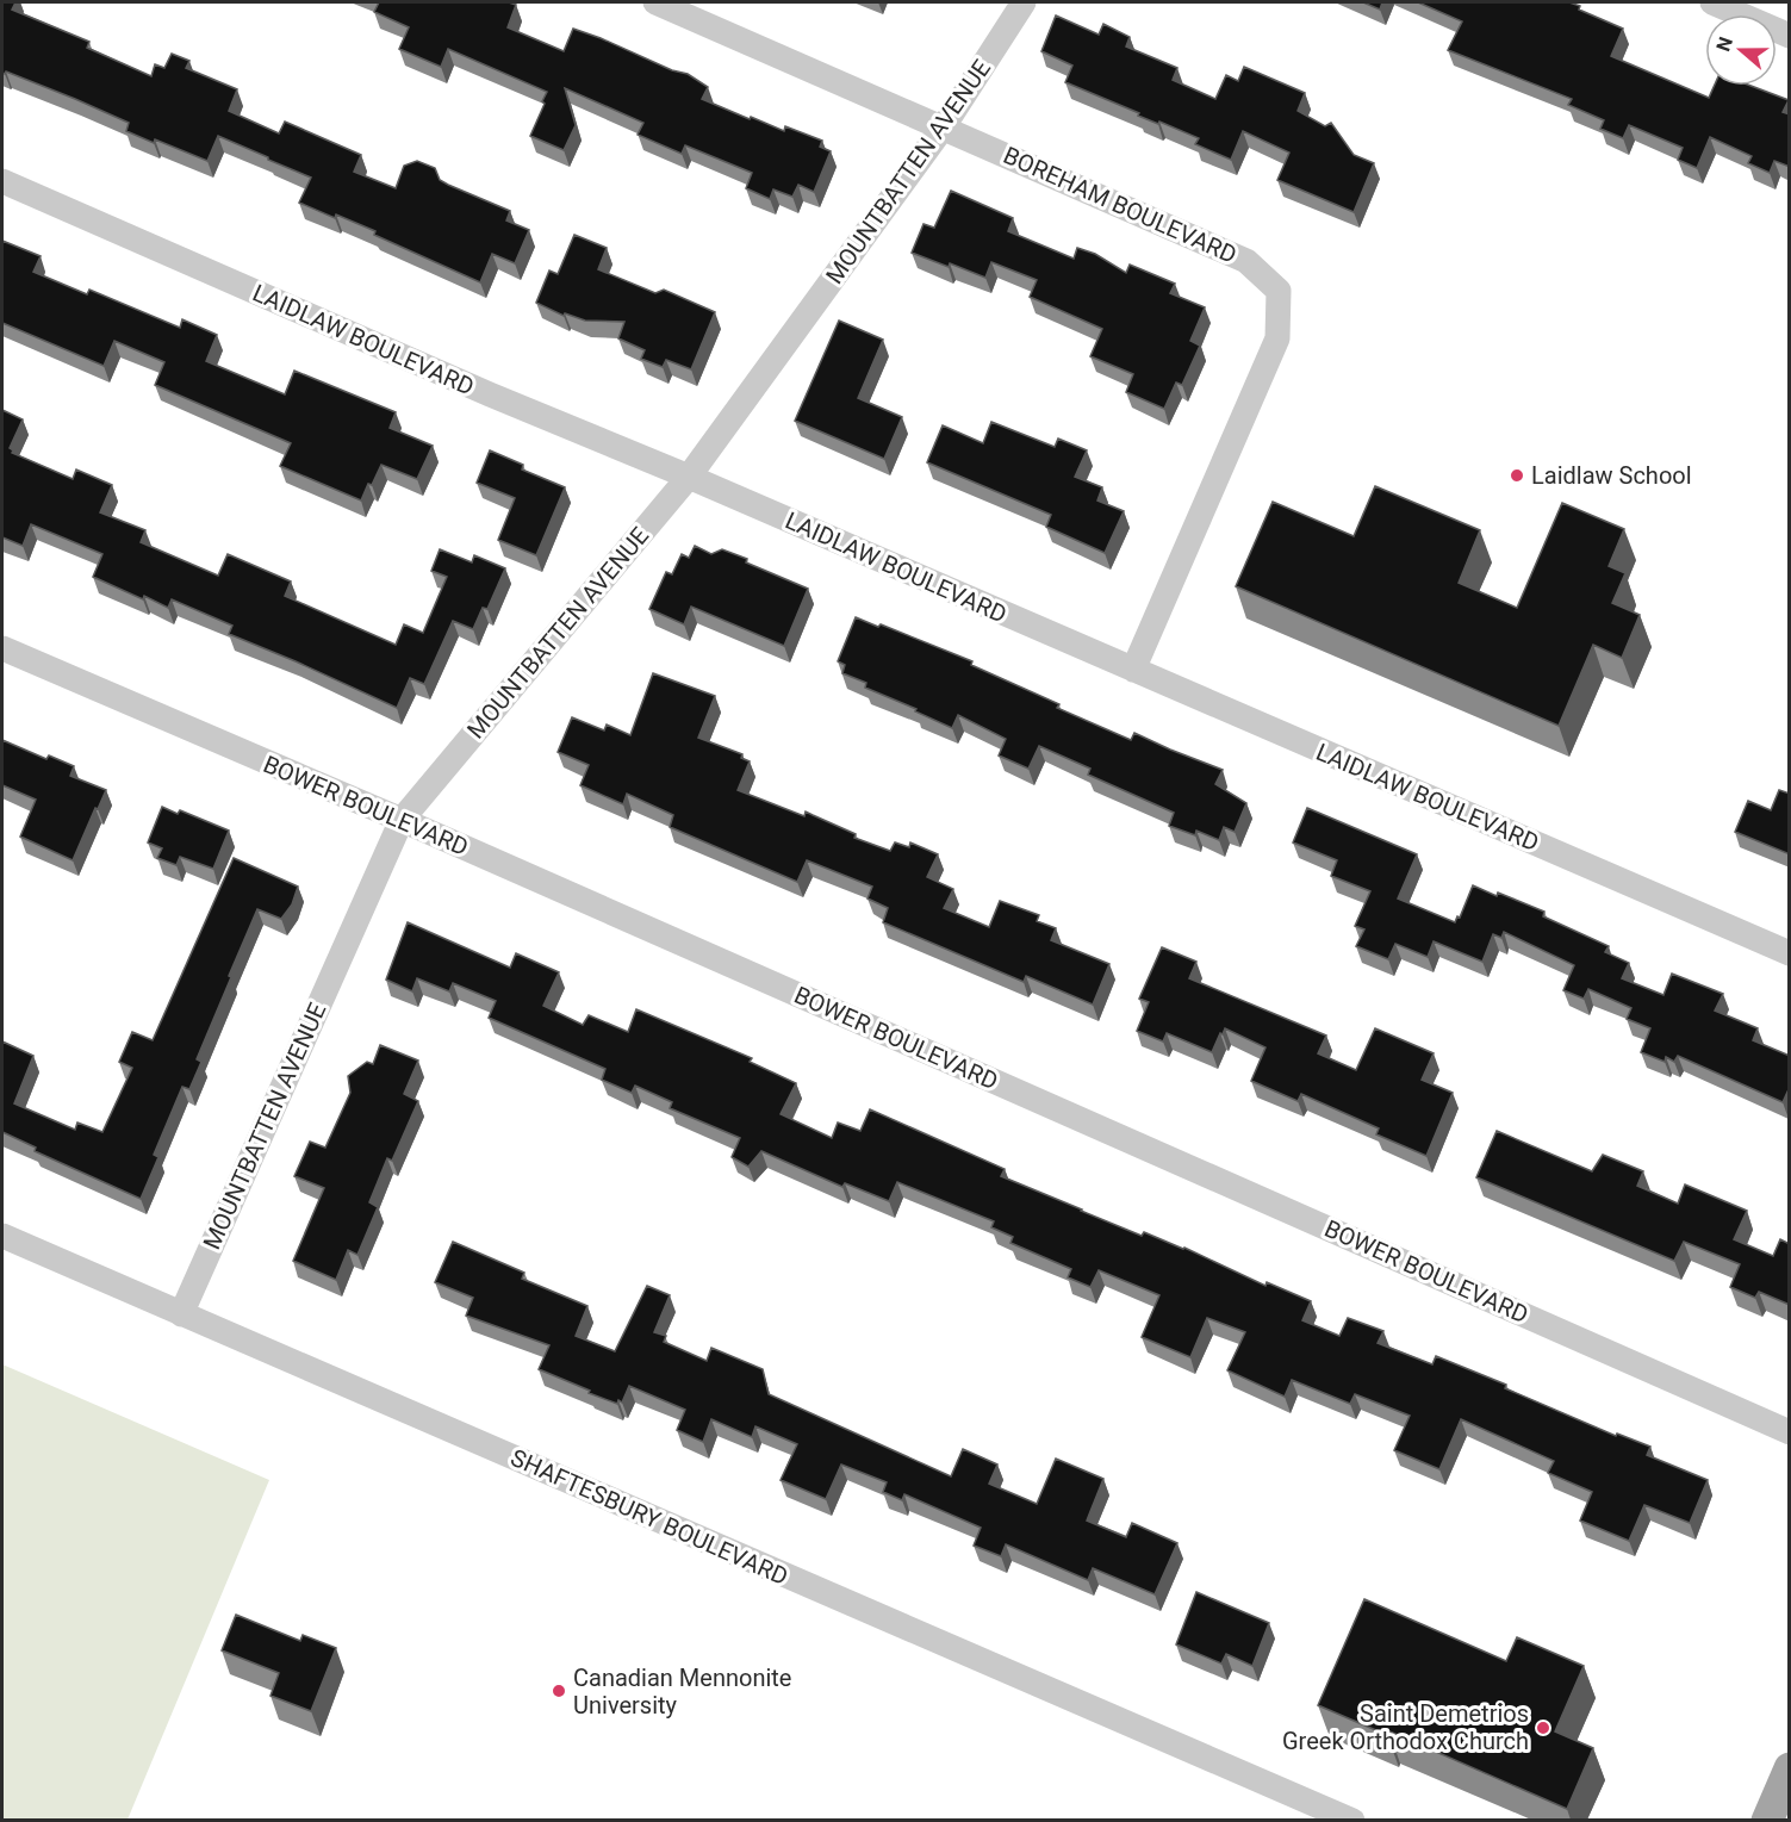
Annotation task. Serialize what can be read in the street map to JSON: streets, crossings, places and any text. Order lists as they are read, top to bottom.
{
  "streets": {
    "street": [
      "MOUNTBATTEN AVENUE",
      "BOREHAM BOULEVARD",
      "LAIDLAW BOULEVARD",
      "BOWER BOULEVARD",
      "SHAFTESBURY BOULEVARD"
    ]
  },
  "crossings": [
    ["MOUNTBATTEN AVENUE", "BOREHAM BOULEVARD"],
    ["MOUNTBATTEN AVENUE", "LAIDLAW BOULEVARD"],
    ["MOUNTBATTEN AVENUE", "BOWER BOULEVARD"],
    ["MOUNTBATTEN AVENUE", "SHAFTESBURY BOULEVARD"],
    ["BOREHAM BOULEVARD", "LAIDLAW BOULEVARD"]
  ],
  "places": ["Laidlaw School", "Canadian Mennonite University", "Saint Demetrios Greek Orthodox Church"],
  "north": "left"
}
